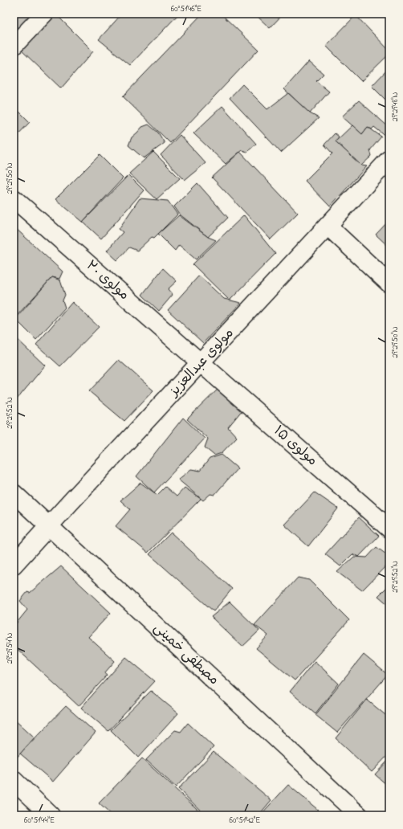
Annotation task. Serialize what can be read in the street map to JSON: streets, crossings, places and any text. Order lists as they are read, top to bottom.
{
  "streets": {
    "main road": [
      "مولوی ۲۰",
      "مولوی عبدالعزیز",
      "مولوی ۱۵",
      "مصطفی خمینی"
    ]
  },
  "crossings": [
    ["مولوی ۲۰", "مولوی عبدالعزیز"],
    ["مولوی ۲۰", "مولوی ۱۵"],
    ["مولوی عبدالعزیز", "مولوی ۱۵"],
    ["مولوی عبدالعزیز", "مصطفی خمینی"]
  ],
  "coordinates": [
    "60°51'46\"E",
    "29°29'48\"N",
    "29°29'50\"N",
    "29°29'52\"N",
    "29°29'54\"N",
    "60°51'44\"E",
    "60°51'42\"E"
  ]
}
